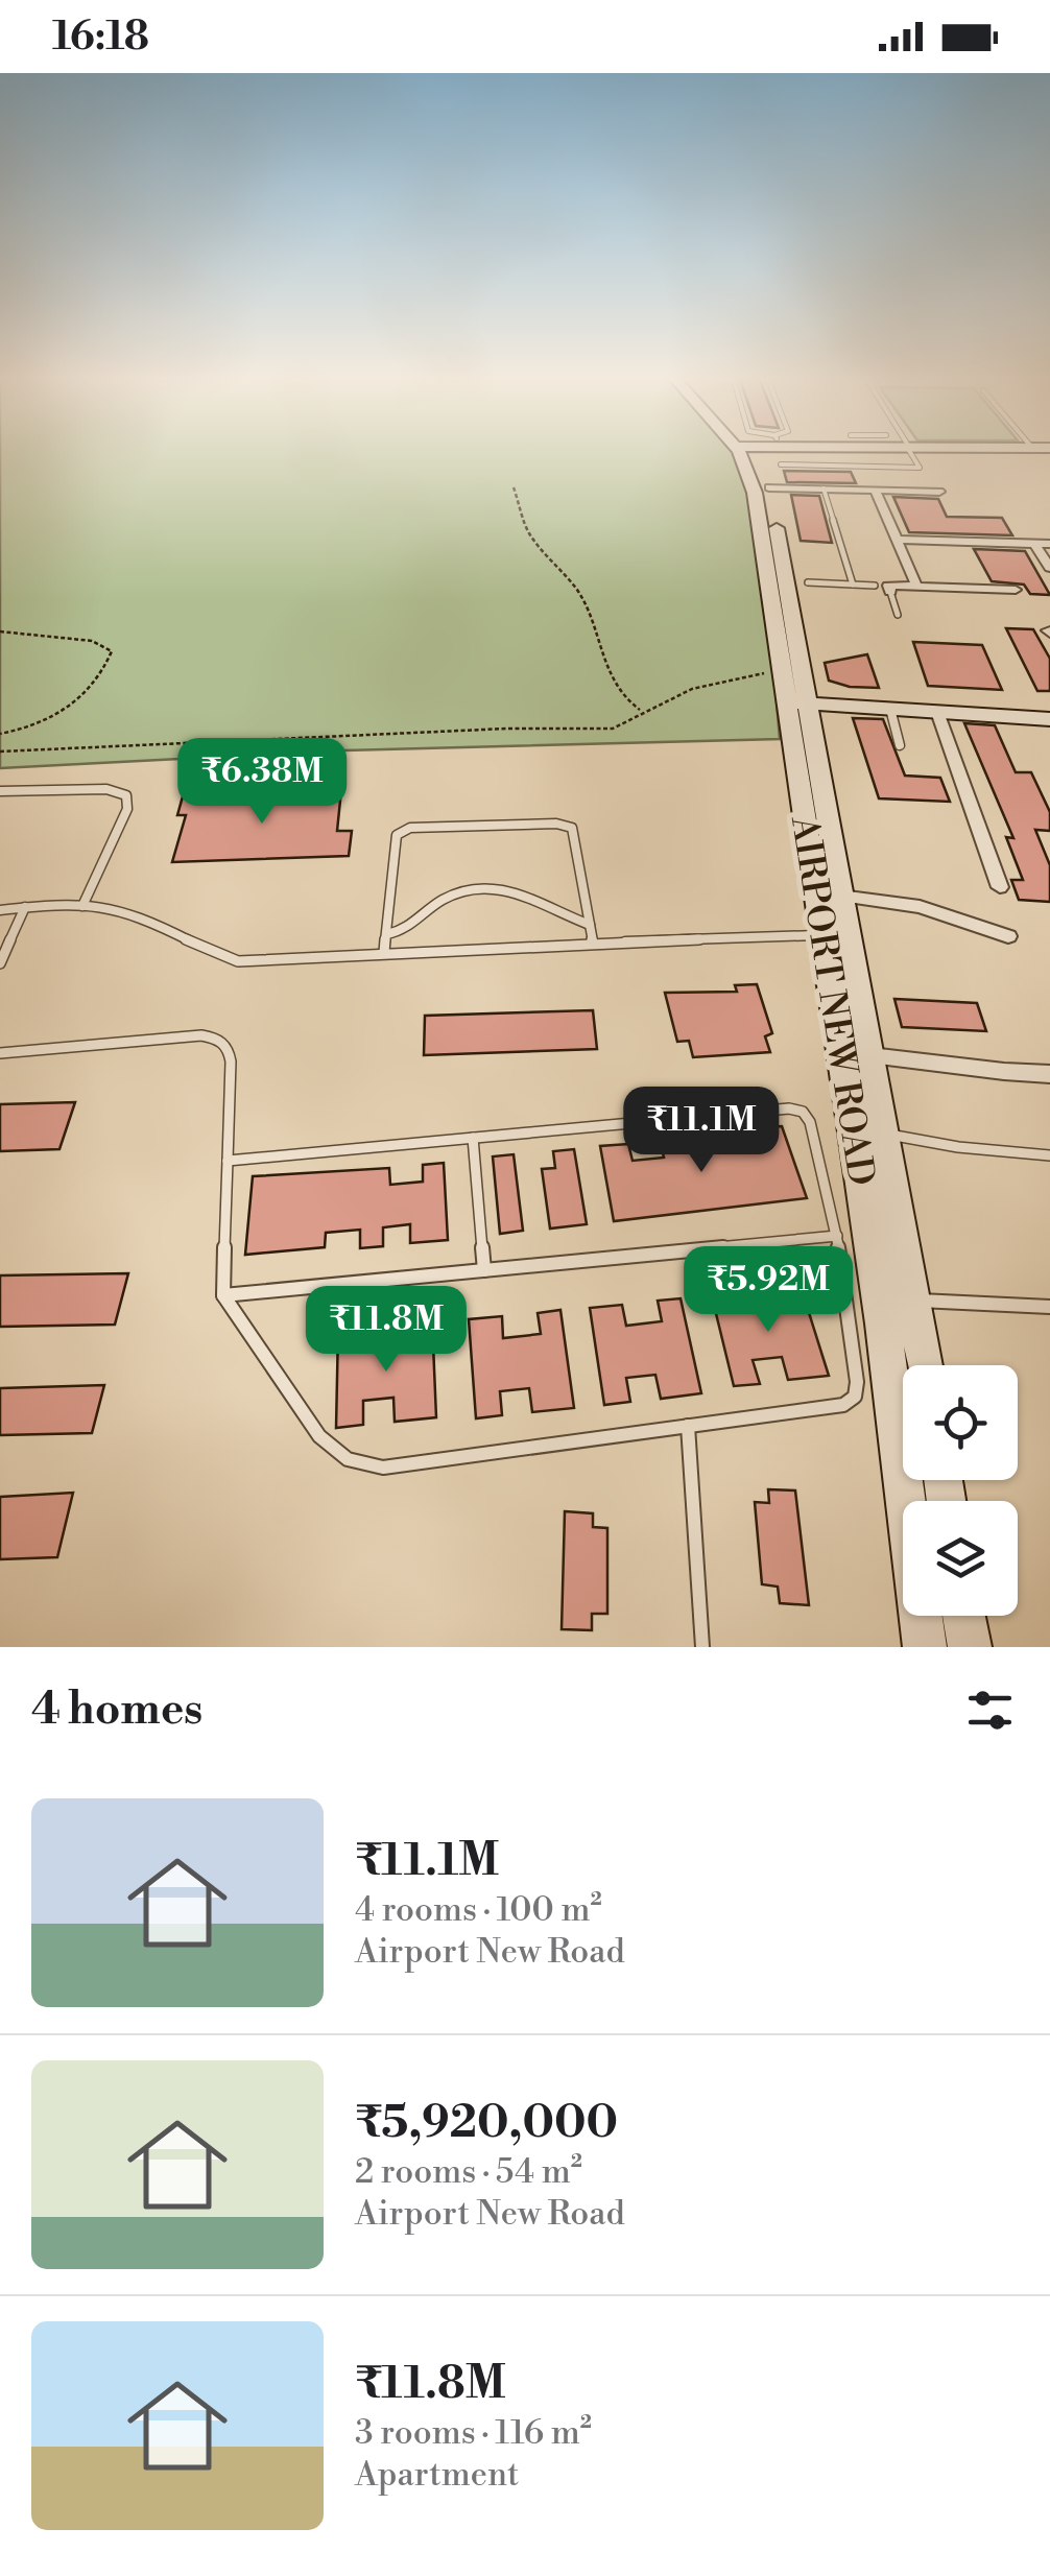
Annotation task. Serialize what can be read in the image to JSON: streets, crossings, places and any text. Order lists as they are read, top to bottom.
{
  "streets": {
    "main road": ["AIRPORT NEW ROAD"]
  },
  "page": {
    "status": "16:18",
    "price": [
      "₹6.38M",
      "₹11.1M",
      "₹5.92M",
      "₹11.8M"
    ],
    "heading": "4 homes",
    "list": [
      {
        "name": "₹11.1M",
        "note": "4 rooms · 100 m² · Airport New Road"
      },
      {
        "name": "₹5,920,000",
        "note": "2 rooms · 54 m² · Airport New Road"
      },
      {
        "name": "₹11.8M",
        "note": "3 rooms · 116 m² · Apartment"
      }
    ]
  }
}
